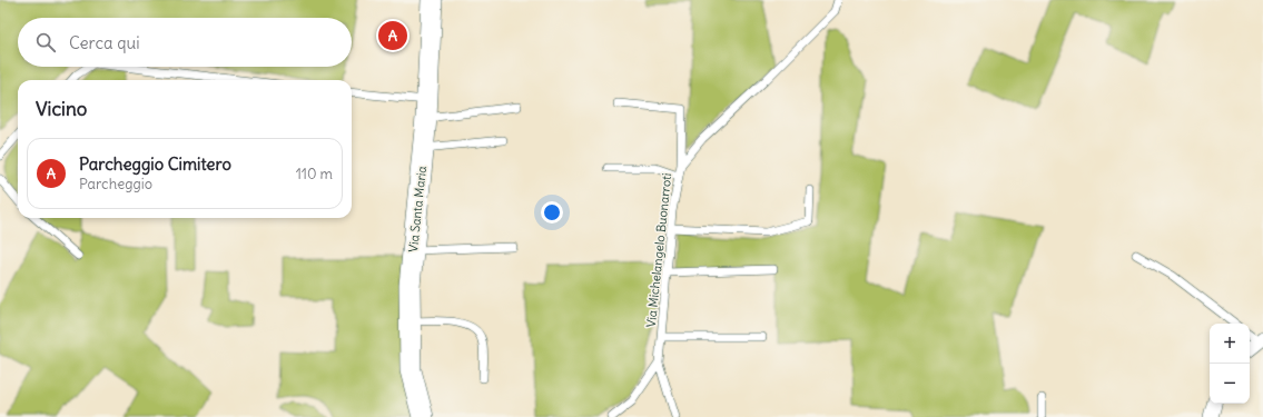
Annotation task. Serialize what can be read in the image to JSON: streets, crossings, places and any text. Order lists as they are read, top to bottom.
{
  "streets": {
    "street": ["Via Santa Maria"],
    "lane": ["Via Michelangelo Buonarroti"]
  },
  "page": {
    "search": "Cerca qui",
    "pins": "A",
    "heading": "Vicino",
    "list": [
      {
        "mark": "A",
        "name": "Parcheggio Cimitero",
        "note": "Parcheggio",
        "value": "110 m"
      }
    ],
    "map_buttons": ["+", "−"]
  }
}
